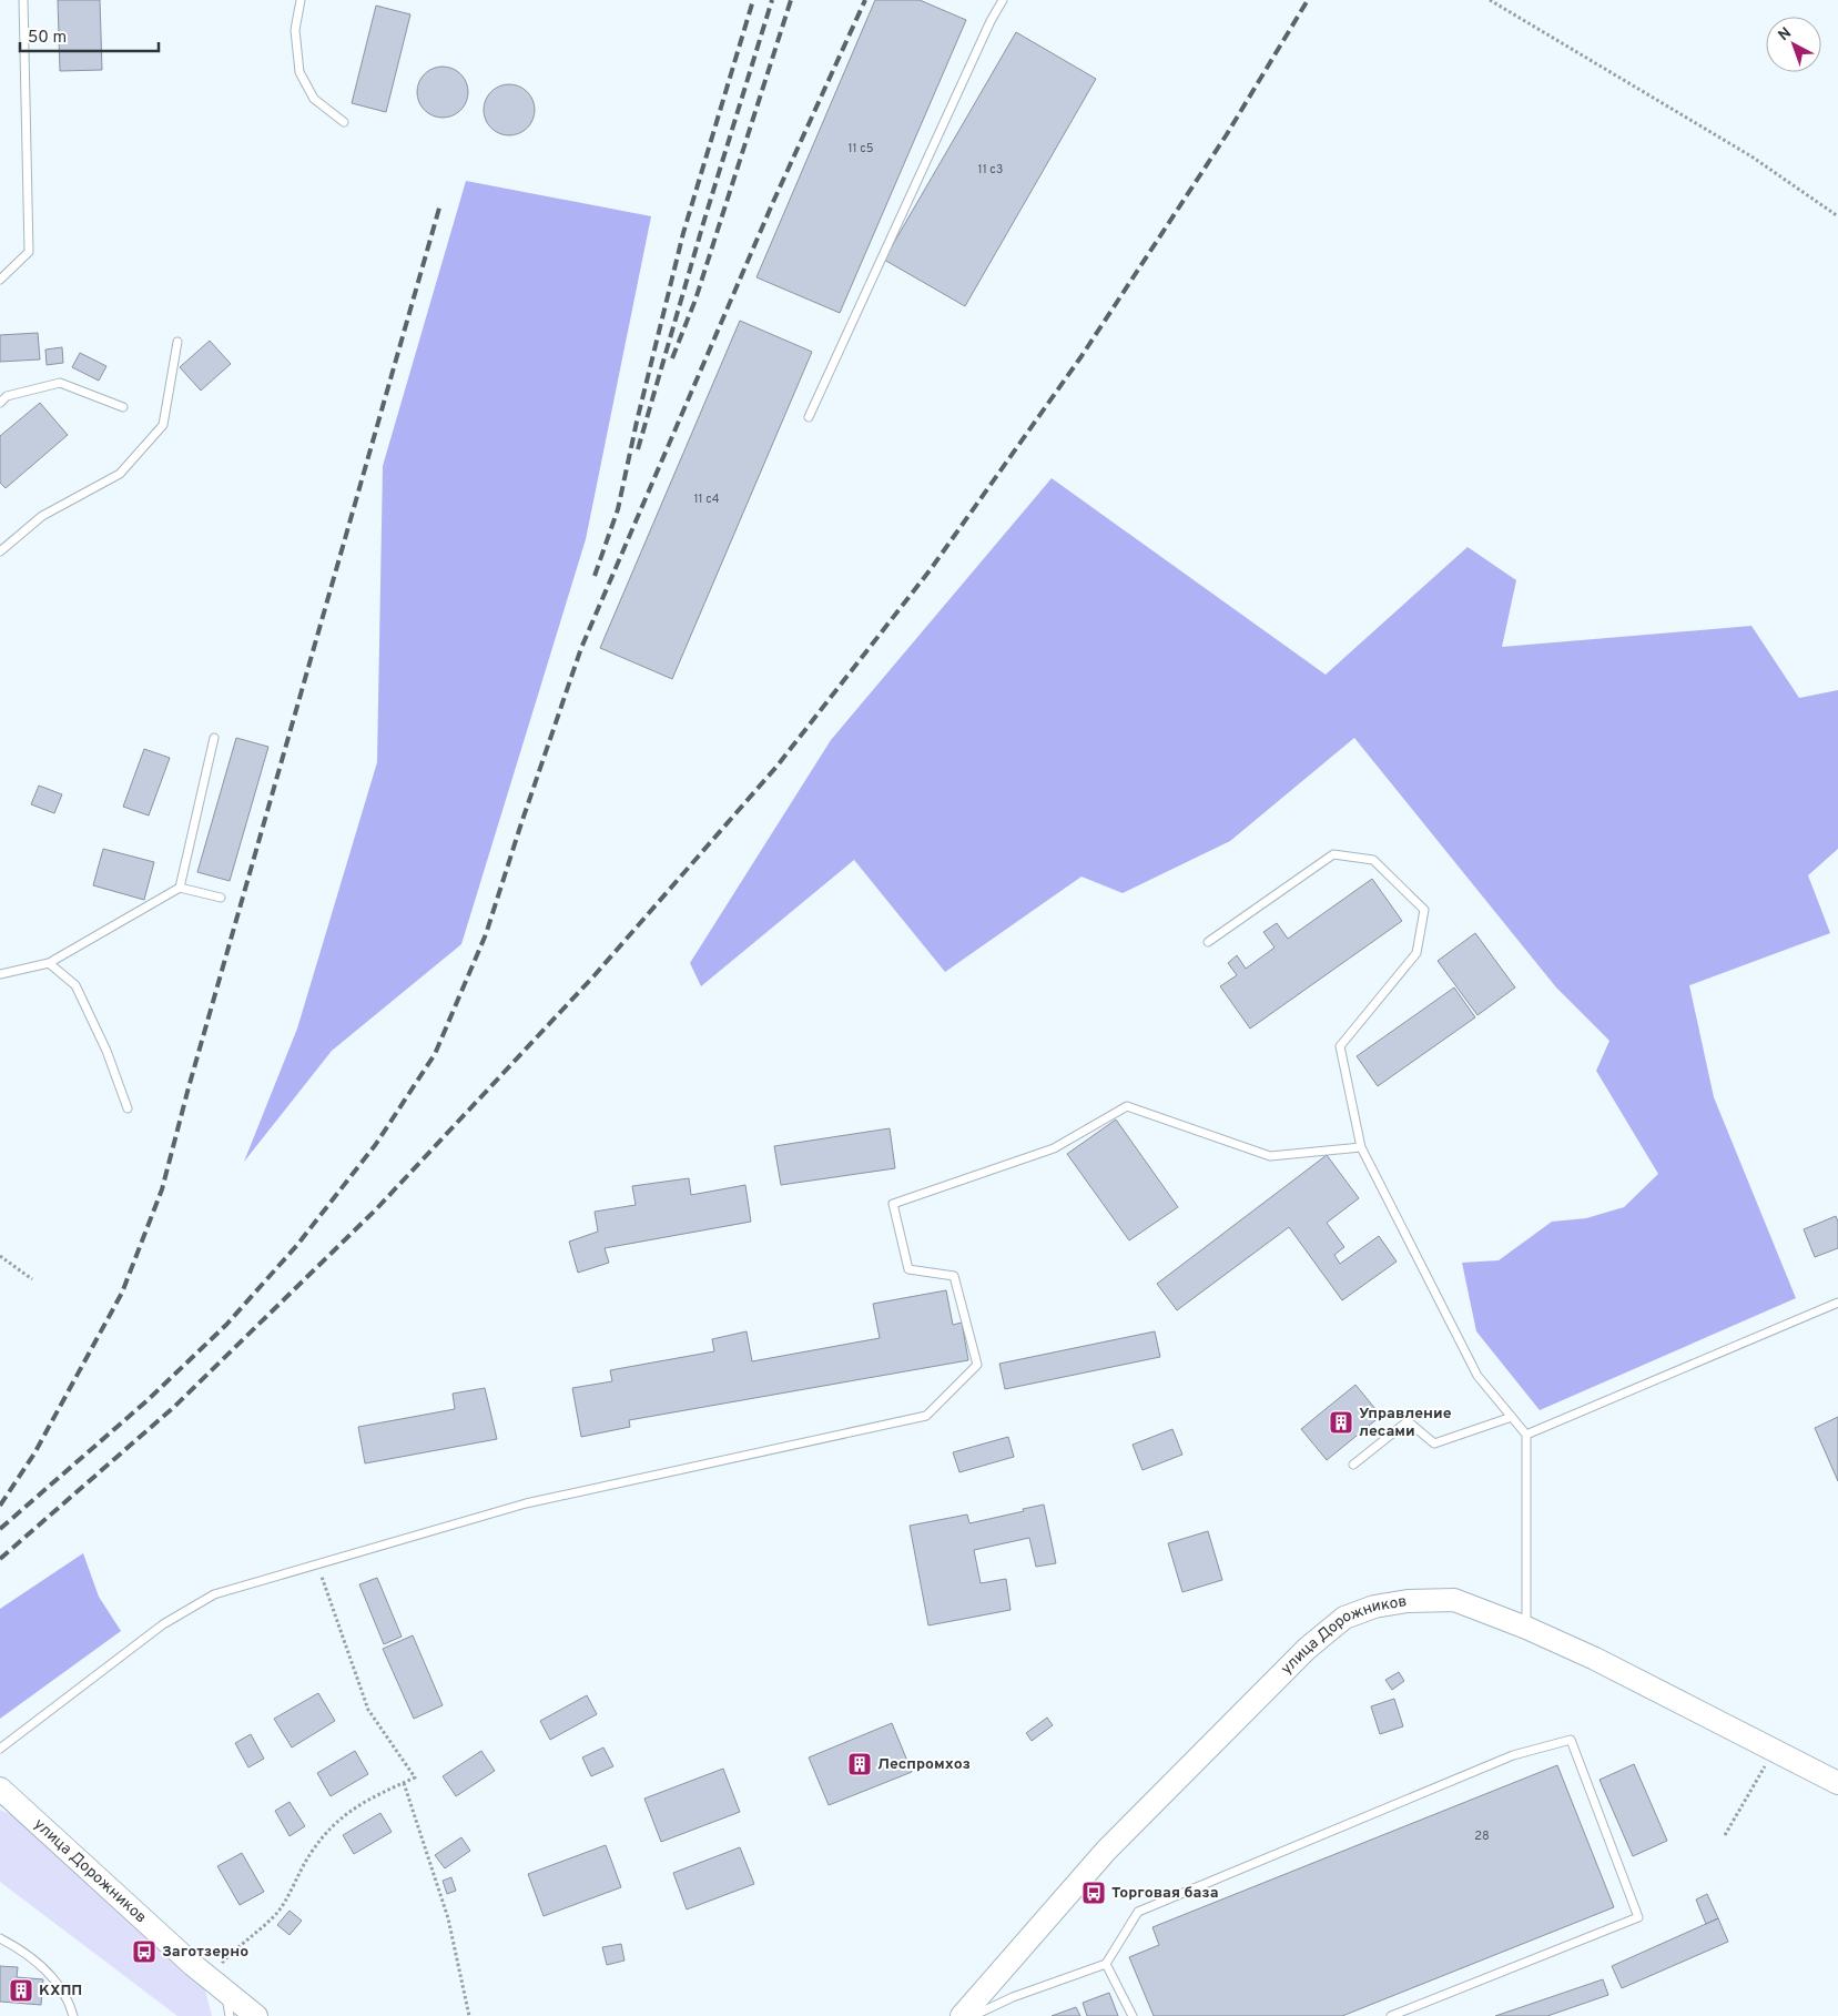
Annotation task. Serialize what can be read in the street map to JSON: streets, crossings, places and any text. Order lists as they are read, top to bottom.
{
  "streets": {
    "street": ["улица Дорожников"]
  },
  "places": {
    "building": ["Управление лесами", "Леспромхоз", "КХПП"],
    "bus stop": ["Торговая база", "Заготзерно"]
  },
  "house_numbers": [
    "11 с5",
    "11 с3",
    "11 с4",
    "28"
  ],
  "scale_bar": "50 m",
  "north": "top left"
}
